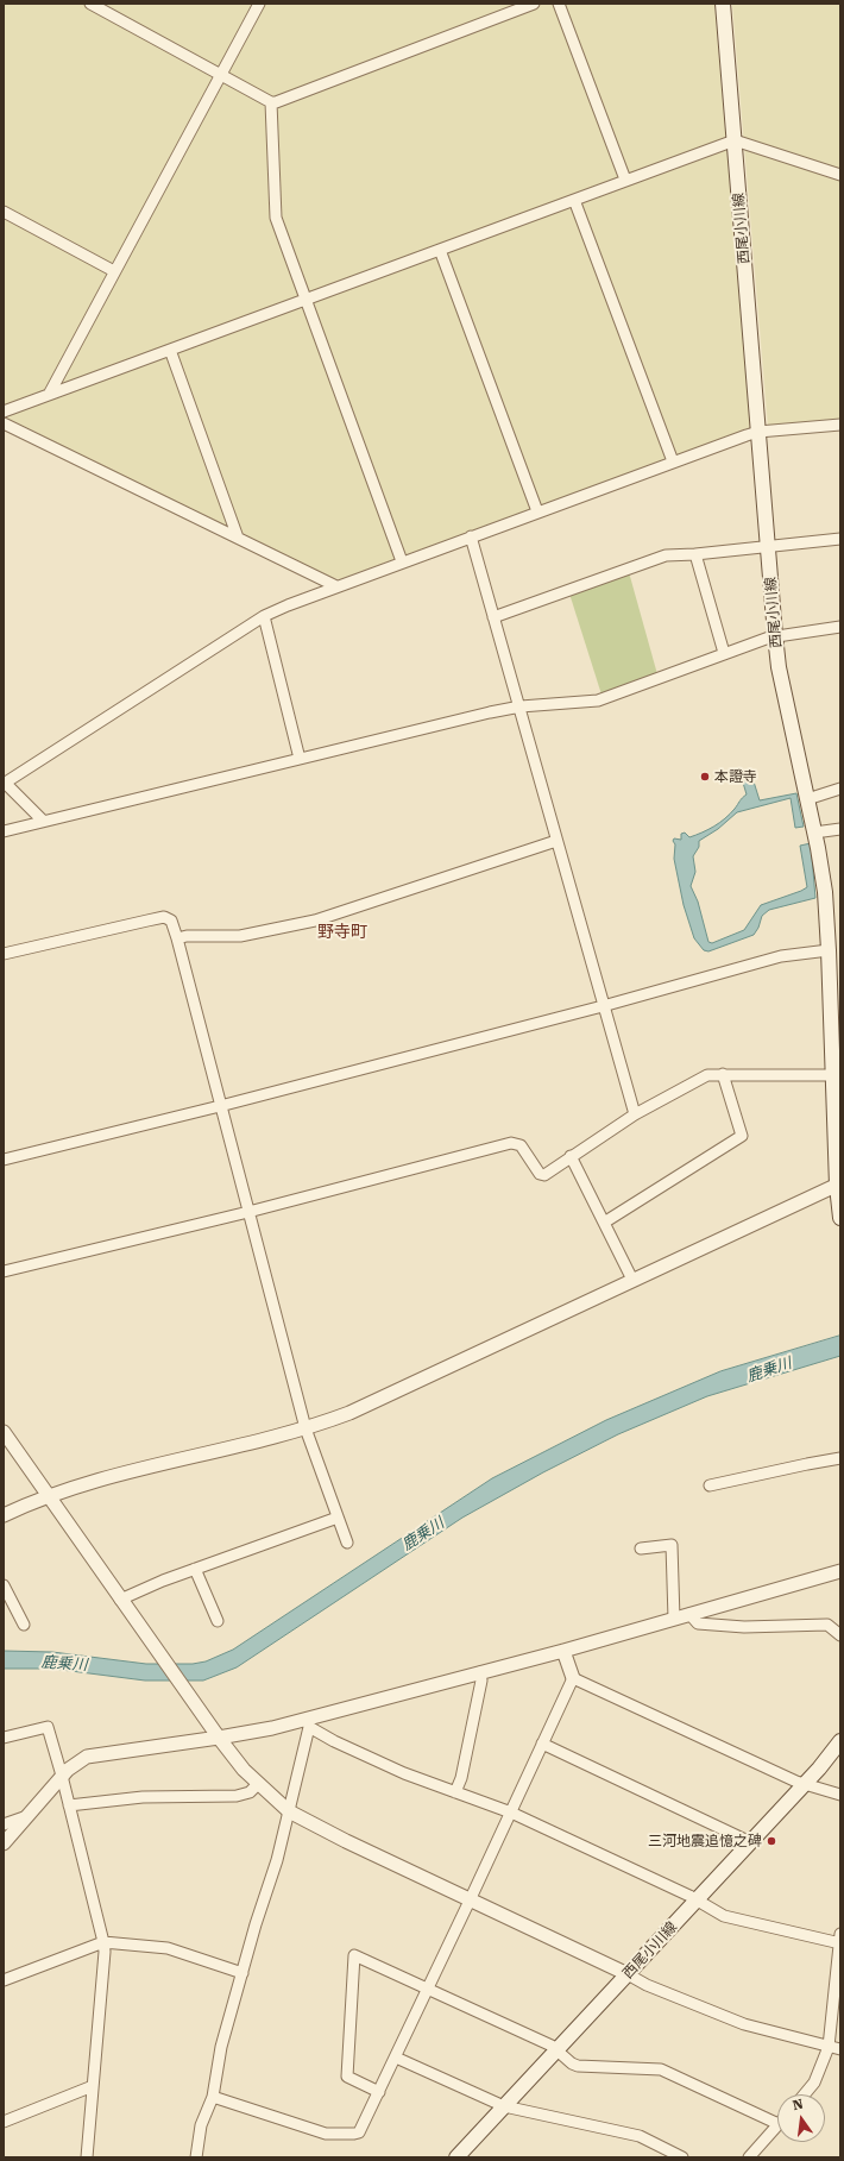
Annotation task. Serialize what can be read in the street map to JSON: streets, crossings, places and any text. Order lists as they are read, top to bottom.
{
  "streets": {
    "main road": ["西尾小川線"]
  },
  "districts": ["野寺町"],
  "water": ["鹿乗川"],
  "places": ["本證寺", "三河地震追憶之碑"],
  "north": "top"
}
